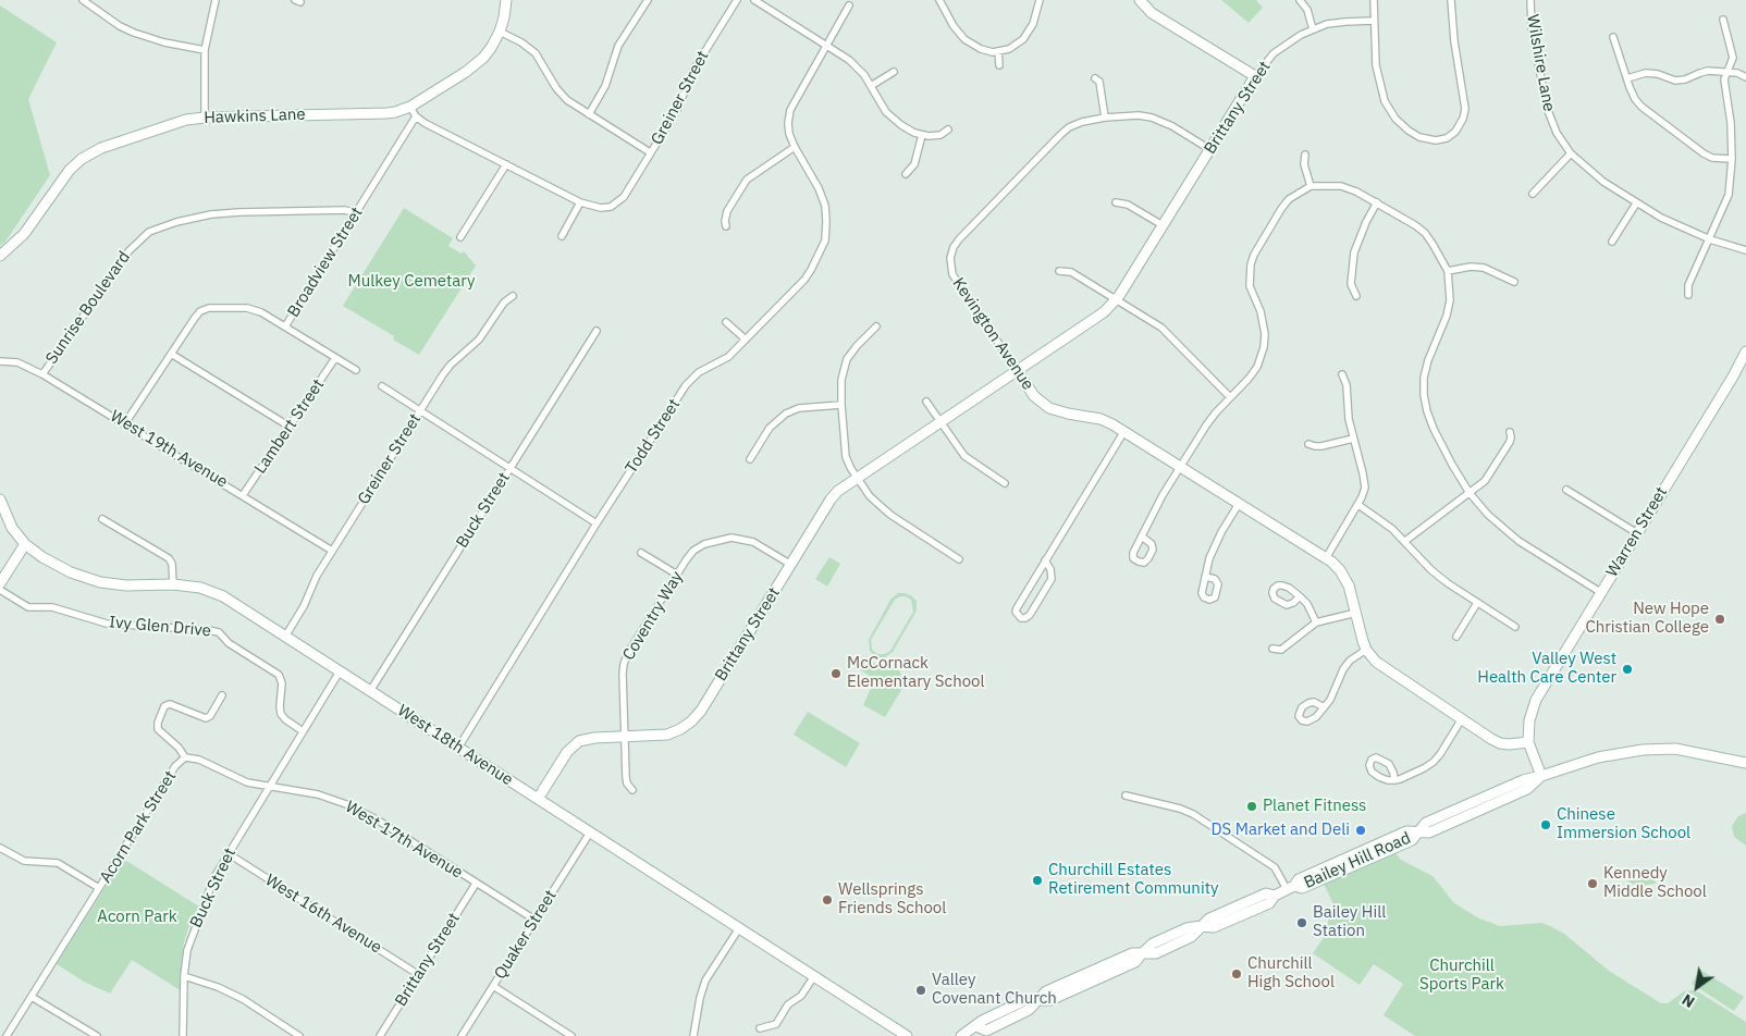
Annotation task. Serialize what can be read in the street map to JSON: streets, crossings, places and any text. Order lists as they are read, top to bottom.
{
  "streets": {
    "street": [
      "Wilshire Lane",
      "Greiner Street",
      "Brittany Street",
      "Hawkins Lane",
      "Broadview Street",
      "Sunrise Boulevard",
      "Kevington Avenue",
      "Lambert Street",
      "Todd Street",
      "West 19th Avenue",
      "Buck Street",
      "Warren Street",
      "Coventry Way",
      "Ivy Glen Drive",
      "West 18th Avenue",
      "Acorn Park Street",
      "West 17th Avenue",
      "Bailey Hill Road",
      "West 16th Avenue",
      "Quaker Street"
    ]
  },
  "crossings": [
    ["Greiner Street", "West 19th Avenue"],
    ["Greiner Street", "West 18th Avenue"],
    ["Brittany Street", "Kevington Avenue"],
    ["Brittany Street", "Coventry Way"],
    ["Brittany Street", "West 18th Avenue"],
    ["Brittany Street", "West 17th Avenue"],
    ["Brittany Street", "West 16th Avenue"],
    ["Broadview Street", "Sunrise Boulevard"],
    ["Broadview Street", "West 19th Avenue"],
    ["Sunrise Boulevard", "West 19th Avenue"],
    ["Lambert Street", "West 19th Avenue"],
    ["Todd Street", "West 18th Avenue"],
    ["Buck Street", "Ivy Glen Drive"],
    ["Buck Street", "West 18th Avenue"],
    ["Buck Street", "West 17th Avenue"],
    ["Buck Street", "West 16th Avenue"],
    ["Warren Street", "Bailey Hill Road"],
    ["West 18th Avenue", "Quaker Street"],
    ["Acorn Park Street", "West 17th Avenue"],
    ["West 17th Avenue", "Quaker Street"]
  ],
  "parks": ["Mulkey Cemetary", "Acorn Park", "Churchill Sports Park"],
  "places": [
    "New Hope Christian College",
    "Valley West Health Care Center",
    "McCornack Elementary School",
    "Planet Fitness",
    "Chinese Immersion School",
    "DS Market and Deli",
    "Churchill Estates Retirement Community",
    "Kennedy Middle School",
    "Wellsprings Friends School",
    "Bailey Hill Station",
    "Churchill High School",
    "Valley Covenant Church"
  ],
  "north": "bottom left"
}
